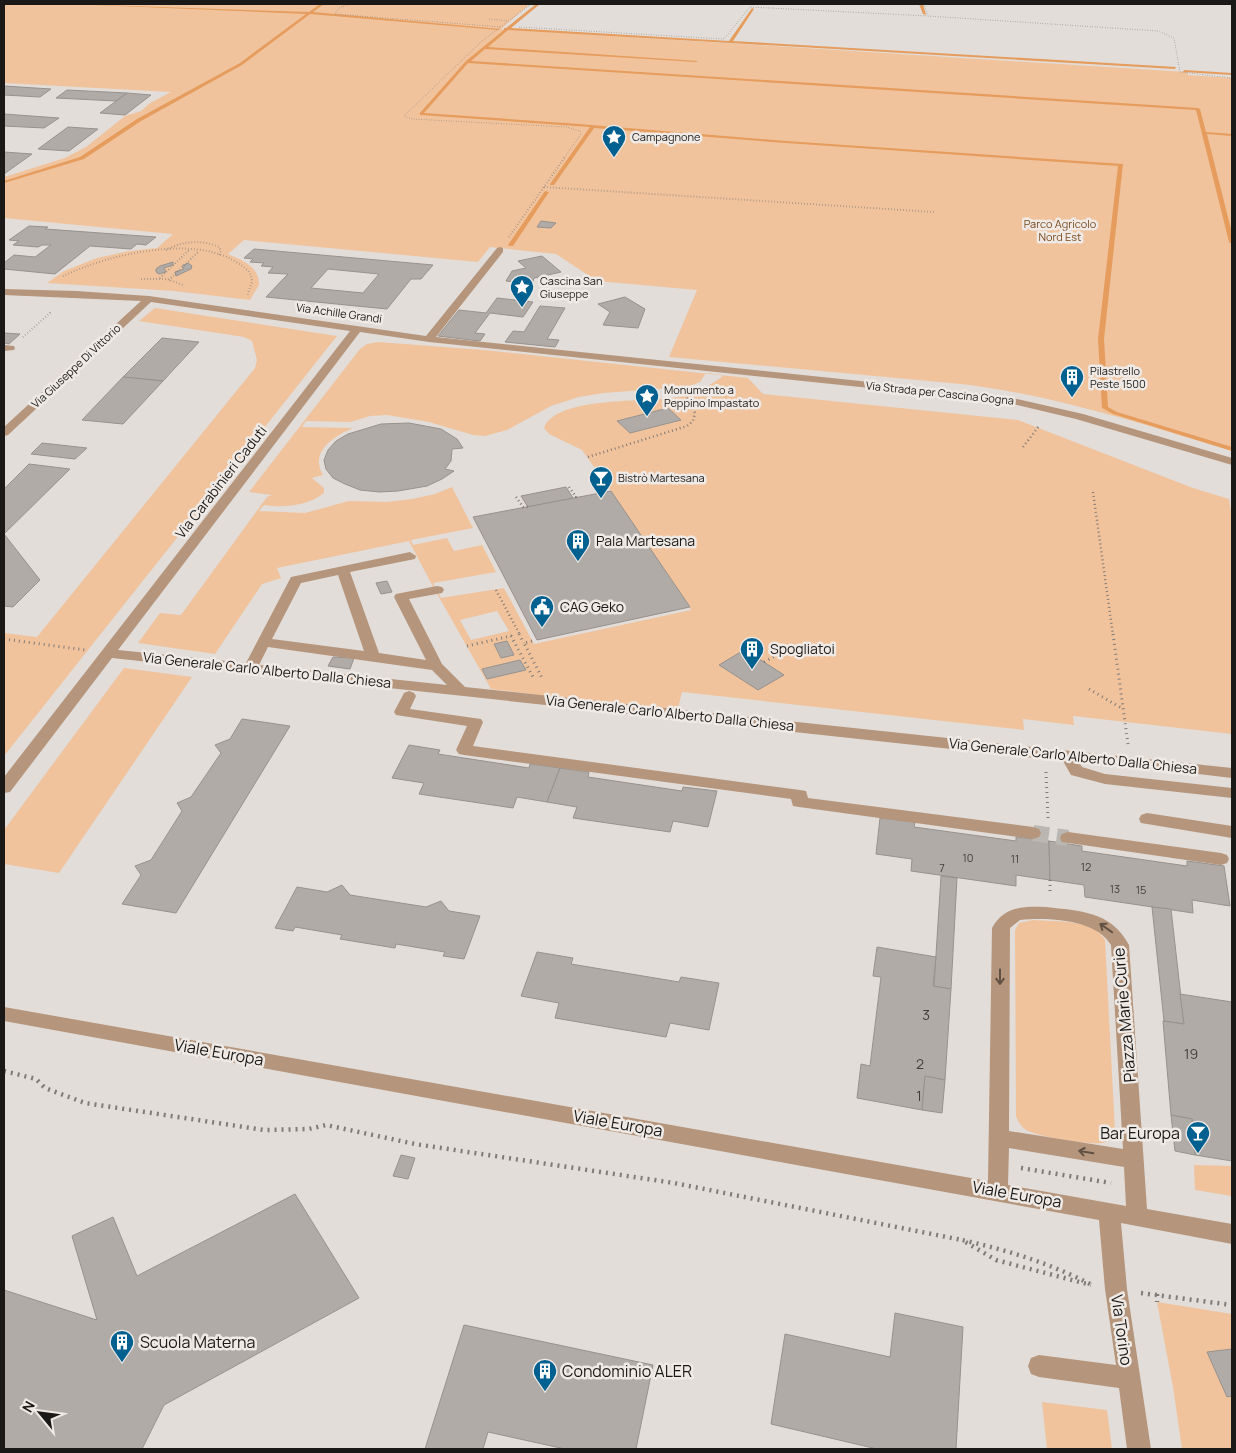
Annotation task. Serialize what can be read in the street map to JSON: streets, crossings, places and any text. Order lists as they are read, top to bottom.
{
  "streets": {
    "street": [
      "Via Achille Grandi",
      "Via Giuseppe Di Vittorio",
      "Via Strada per Cascina Gogna",
      "Via Carabinieri Caduti",
      "Via Generale Carlo Alberto Dalla Chiesa",
      "Piazza Marie Curie",
      "Viale Europa",
      "Via Torino"
    ]
  },
  "crossings": [
    ["Via Achille Grandi", "Via Giuseppe Di Vittorio"],
    ["Via Achille Grandi", "Via Strada per Cascina Gogna"],
    ["Via Achille Grandi", "Via Carabinieri Caduti"],
    ["Via Carabinieri Caduti", "Via Generale Carlo Alberto Dalla Chiesa"],
    ["Piazza Marie Curie", "Viale Europa"],
    ["Viale Europa", "Via Torino"]
  ],
  "parks": ["Parco Agricolo Nord Est"],
  "places": {
    "place": ["Campagnone", "Cascina San Giuseppe", "Monumento a Peppino Impastato"],
    "building": [
      "Pilastrello Peste 1500",
      "Pala Martesana",
      "Spogliatoi",
      "Scuola Materna",
      "Condominio ALER"
    ],
    "bar": ["Bistrò Martesana", "Bar Europa"],
    "public building": ["CAG Geko"]
  },
  "house_numbers": [
    "10",
    "11",
    "12",
    "7",
    "13",
    "15",
    "3",
    "19",
    "2",
    "1"
  ],
  "north": "top left"
}
